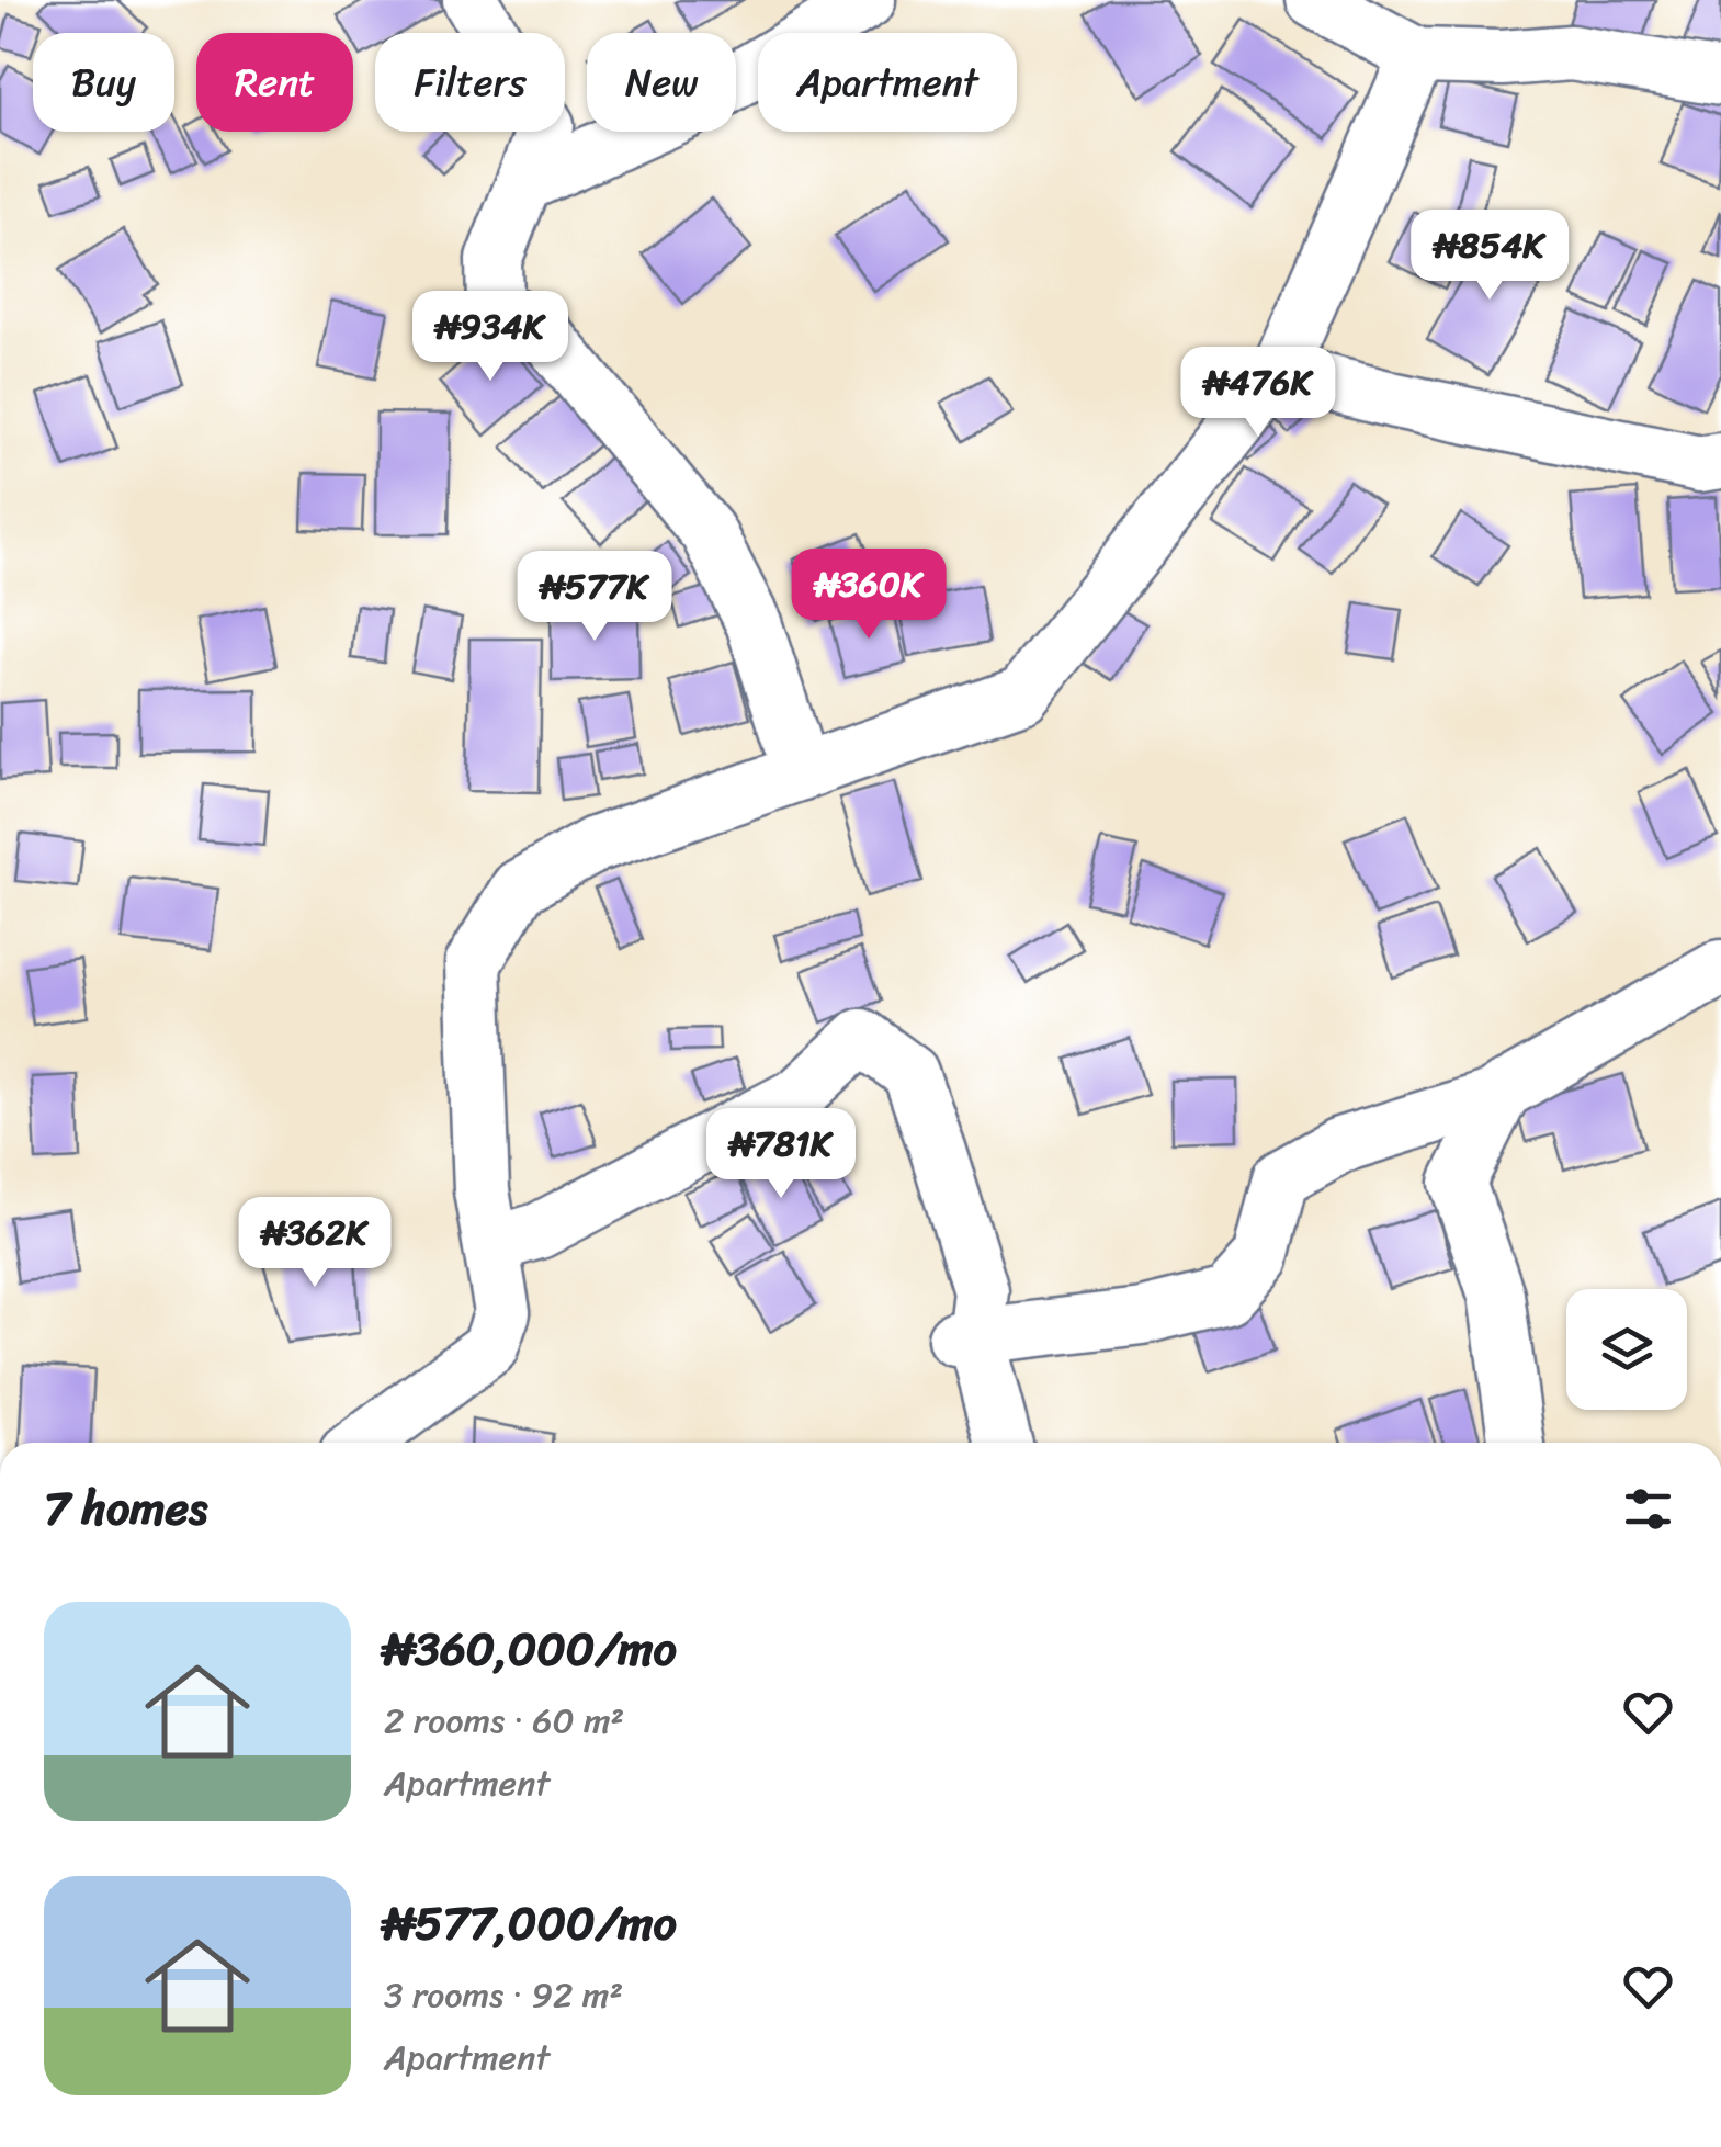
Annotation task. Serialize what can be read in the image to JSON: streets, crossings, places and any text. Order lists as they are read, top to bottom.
{
  "page": {
    "chip": [
      "Buy",
      "Rent",
      "Filters",
      "New",
      "Apartment"
    ],
    "price": [
      "₦854K",
      "₦934K",
      "₦476K",
      "₦360K",
      "₦577K",
      "₦781K",
      "₦362K"
    ],
    "heading": "7 homes",
    "list": [
      {
        "name": "₦360,000/mo",
        "note": "2 rooms · 60 m² · Apartment"
      },
      {
        "name": "₦577,000/mo",
        "note": "3 rooms · 92 m² · Apartment"
      }
    ]
  }
}
